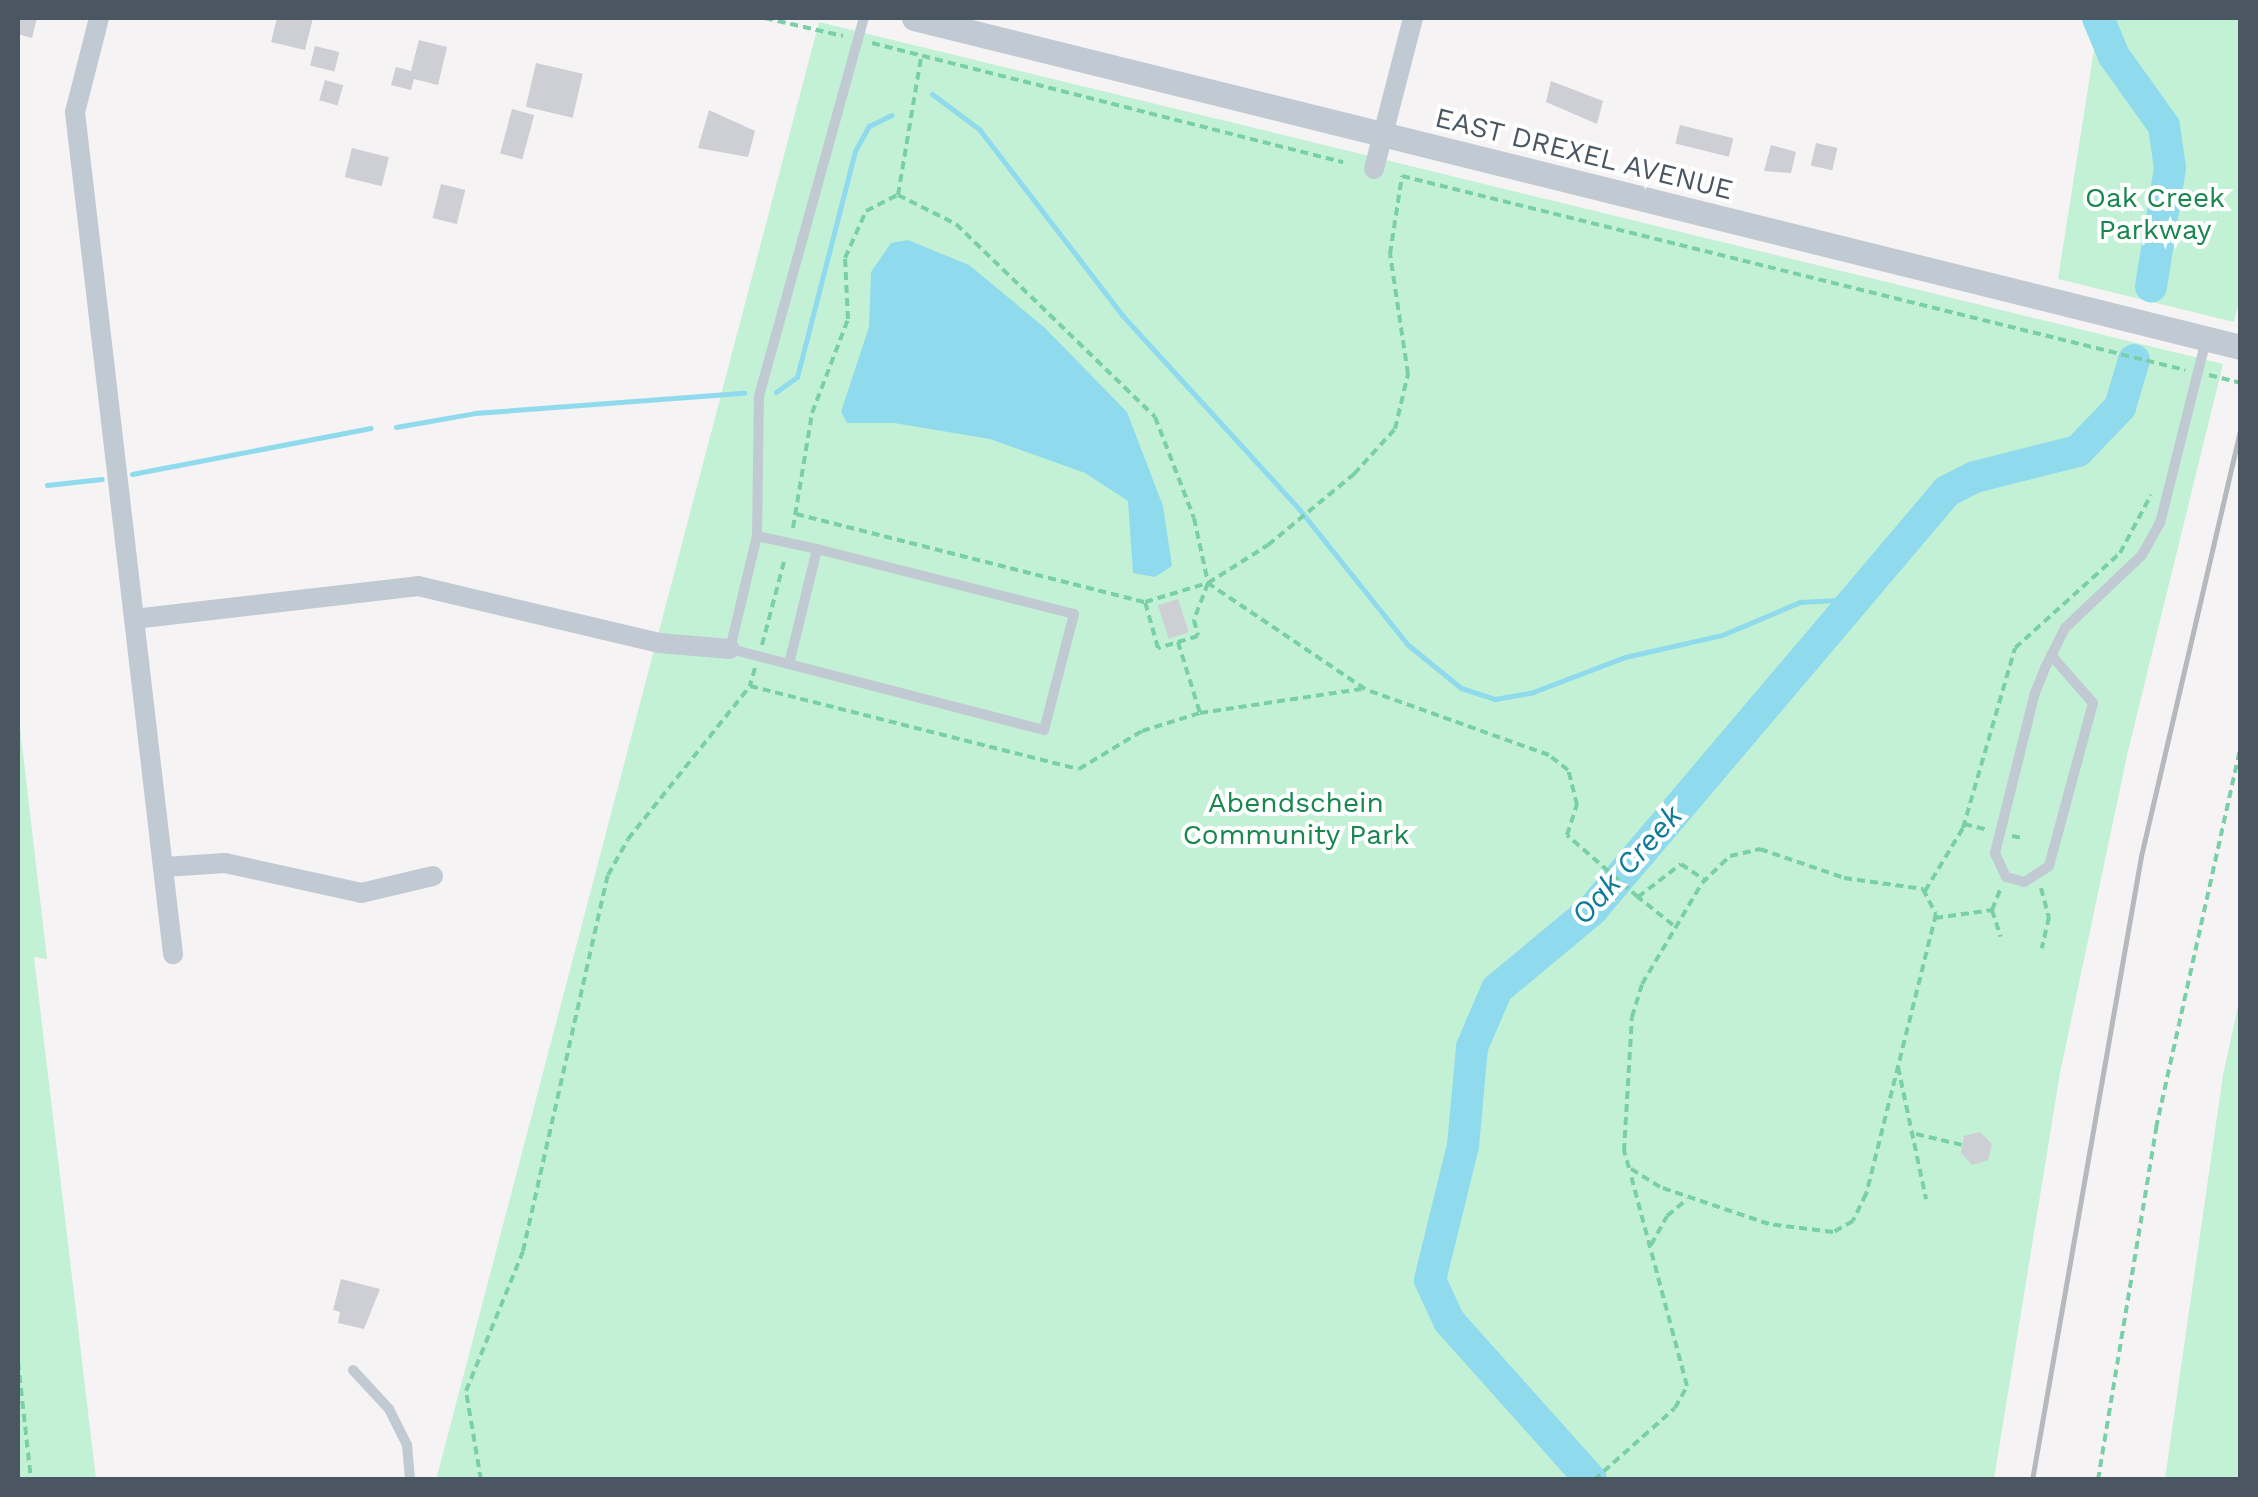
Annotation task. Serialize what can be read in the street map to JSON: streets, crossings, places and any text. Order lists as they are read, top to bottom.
{
  "streets": {
    "street": ["EAST DREXEL AVENUE"]
  },
  "water": ["Oak Creek"],
  "parks": ["Oak Creek Parkway", "Abendschein Community Park"]
}
